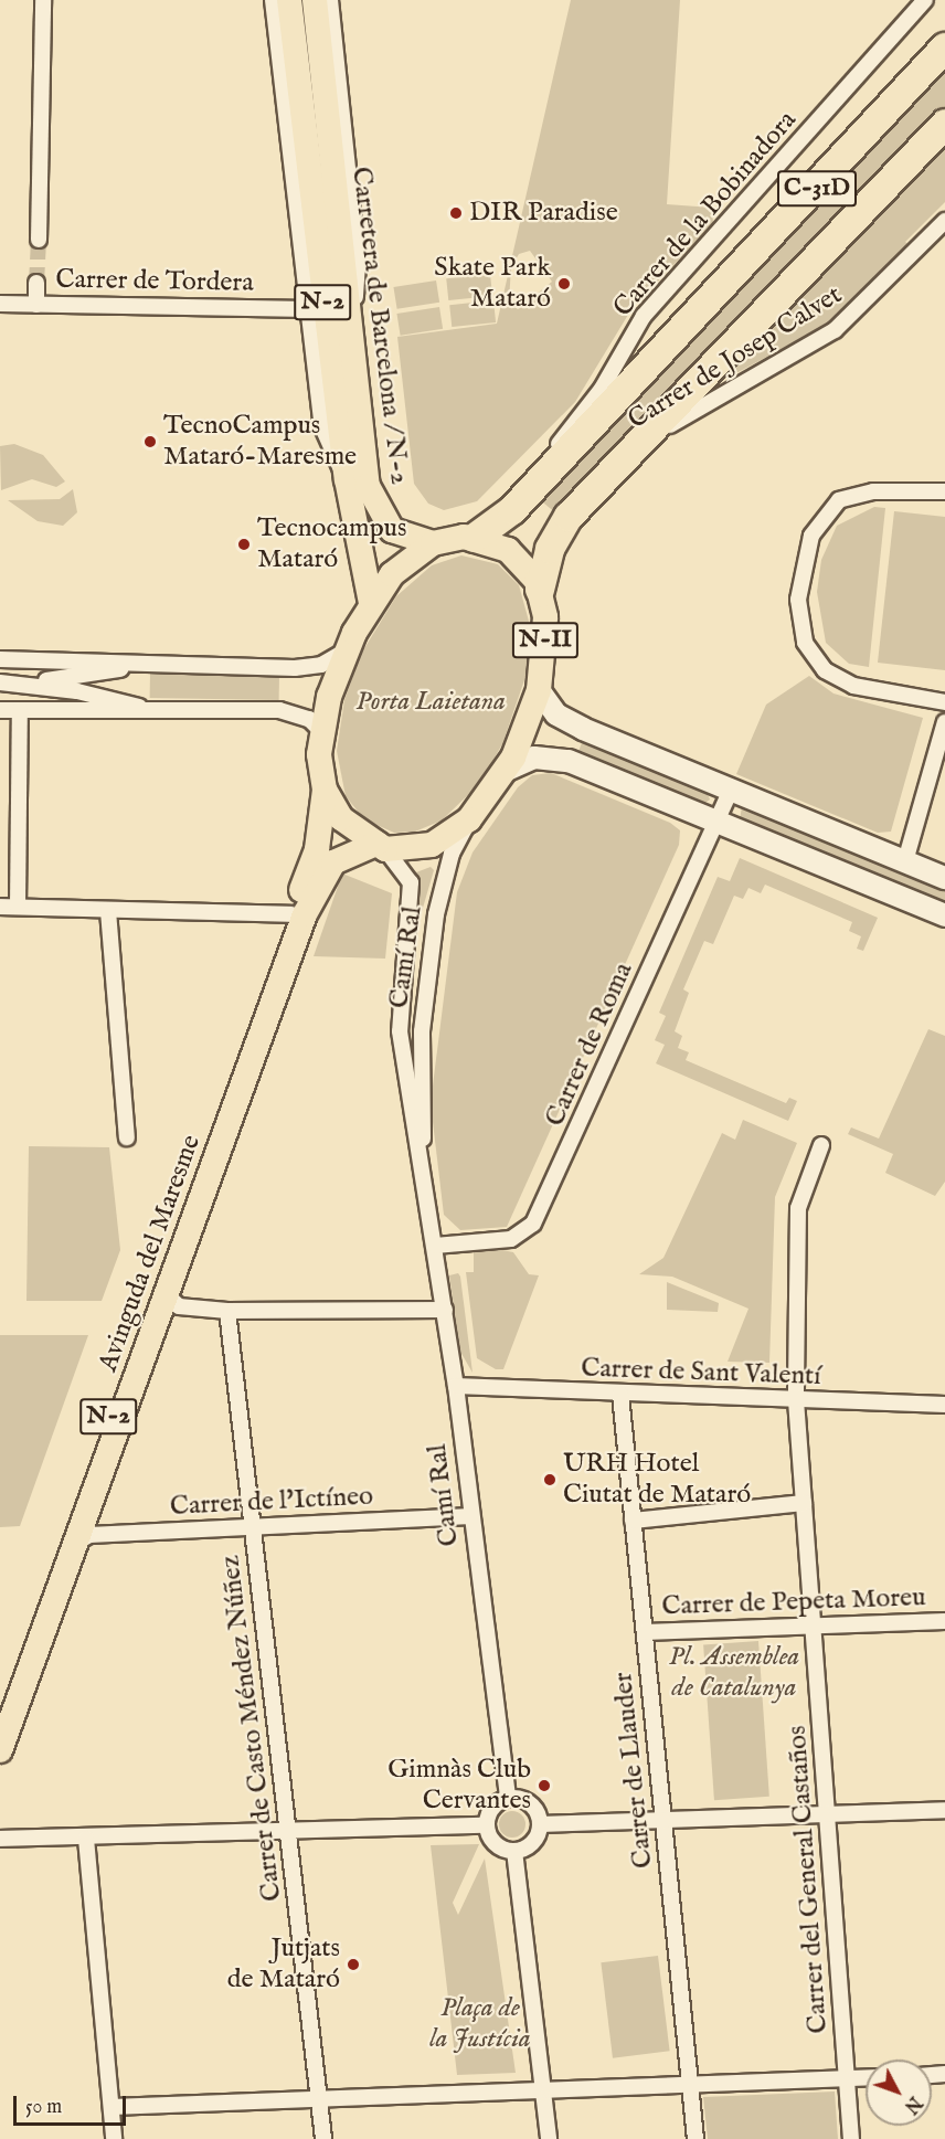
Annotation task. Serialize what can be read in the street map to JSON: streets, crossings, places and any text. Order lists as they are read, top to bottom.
{
  "streets": {
    "highway": ["C-31D"],
    "main road": [
      "N-2",
      "Carretera de Barcelona / N-2",
      "N-II",
      "Avinguda del Maresme"
    ],
    "street": [
      "Carrer de la Bobinadora",
      "Carrer de Tordera",
      "Carrer de Josep Calvet",
      "Camí Ral",
      "Carrer de Roma",
      "Carrer de Sant Valentí",
      "Carrer de l'Ictíneo",
      "Carrer de Pepeta Moreu",
      "Carrer de Casto Méndez Núñez",
      "Carrer de Llauder",
      "Carrer del General Castaños"
    ]
  },
  "crossings": [
    ["C-31D", "Carrer de la Bobinadora"],
    ["C-31D", "Carrer de Josep Calvet"],
    ["C-31D", "N-II"],
    ["N-II", "Camí Ral"],
    ["N-II", "Avinguda del Maresme"],
    ["Camí Ral", "Carrer de Roma"],
    ["Camí Ral", "Avinguda del Maresme"],
    ["Camí Ral", "Carrer de Sant Valentí"],
    ["Camí Ral", "Carrer de l'Ictíneo"],
    ["Avinguda del Maresme", "Carrer de l'Ictíneo"],
    ["Carrer de Sant Valentí", "Carrer de Llauder"],
    ["Carrer de Sant Valentí", "Carrer del General Castaños"],
    ["Carrer de l'Ictíneo", "Carrer de Casto Méndez Núñez"],
    ["Carrer de Pepeta Moreu", "Carrer de Llauder"],
    ["Carrer de Pepeta Moreu", "Carrer del General Castaños"]
  ],
  "parks": ["Porta Laietana", "Pl. Assemblea de Catalunya", "Plaça de la Justícia"],
  "places": [
    "DIR Paradise",
    "Skate Park Mataró",
    "TecnoCampus Mataró-Maresme",
    "Tecnocampus Mataró",
    "URH Hotel Ciutat de Mataró",
    "Gimnàs Club Cervantes",
    "Jutjats de Mataró"
  ],
  "scale_bar": "50 m",
  "north": "bottom right"
}
